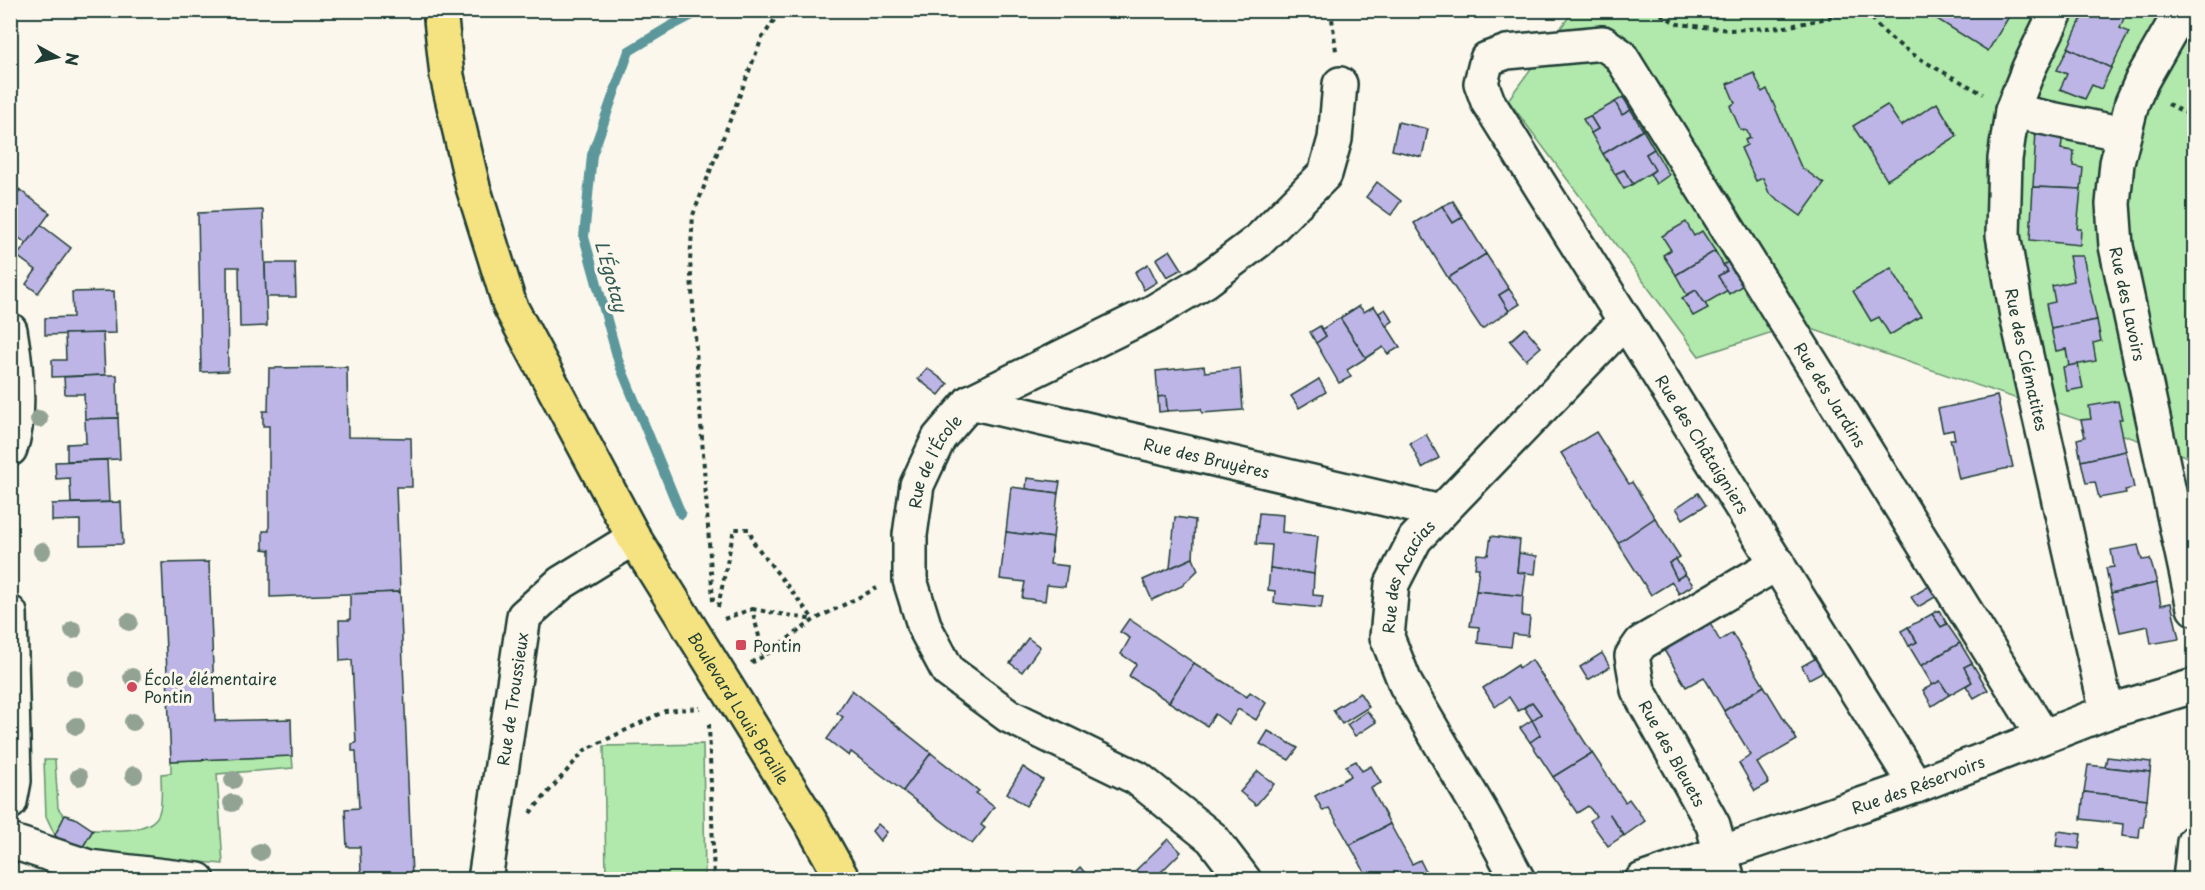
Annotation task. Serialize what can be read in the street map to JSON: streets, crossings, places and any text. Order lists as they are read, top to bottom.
{
  "streets": {
    "main road": ["Boulevard Louis Braille"],
    "street": [
      "Rue des Lavoirs",
      "Rue des Clématites",
      "Rue des Jardins",
      "Rue des Châtaigniers",
      "Rue des Bruyères",
      "Rue de l'École",
      "Rue des Acacias",
      "Rue de Troussieux",
      "Rue des Bleuets",
      "Rue des Réservoirs"
    ]
  },
  "crossings": [
    ["Rue des Clématites", "Rue des Réservoirs"],
    ["Rue des Jardins", "Rue des Châtaigniers"],
    ["Rue des Jardins", "Rue des Réservoirs"],
    ["Rue des Châtaigniers", "Rue des Acacias"],
    ["Rue des Châtaigniers", "Rue des Bleuets"],
    ["Rue des Châtaigniers", "Rue des Réservoirs"],
    ["Rue des Bruyères", "Rue de l'École"],
    ["Rue des Bruyères", "Rue des Acacias"],
    ["Rue de Troussieux", "Boulevard Louis Braille"],
    ["Rue des Bleuets", "Rue des Réservoirs"]
  ],
  "water": ["L'Égotay"],
  "places": {
    "transit": ["Pontin"],
    "other": ["École élémentaire Pontin"]
  },
  "north": "right"
}
